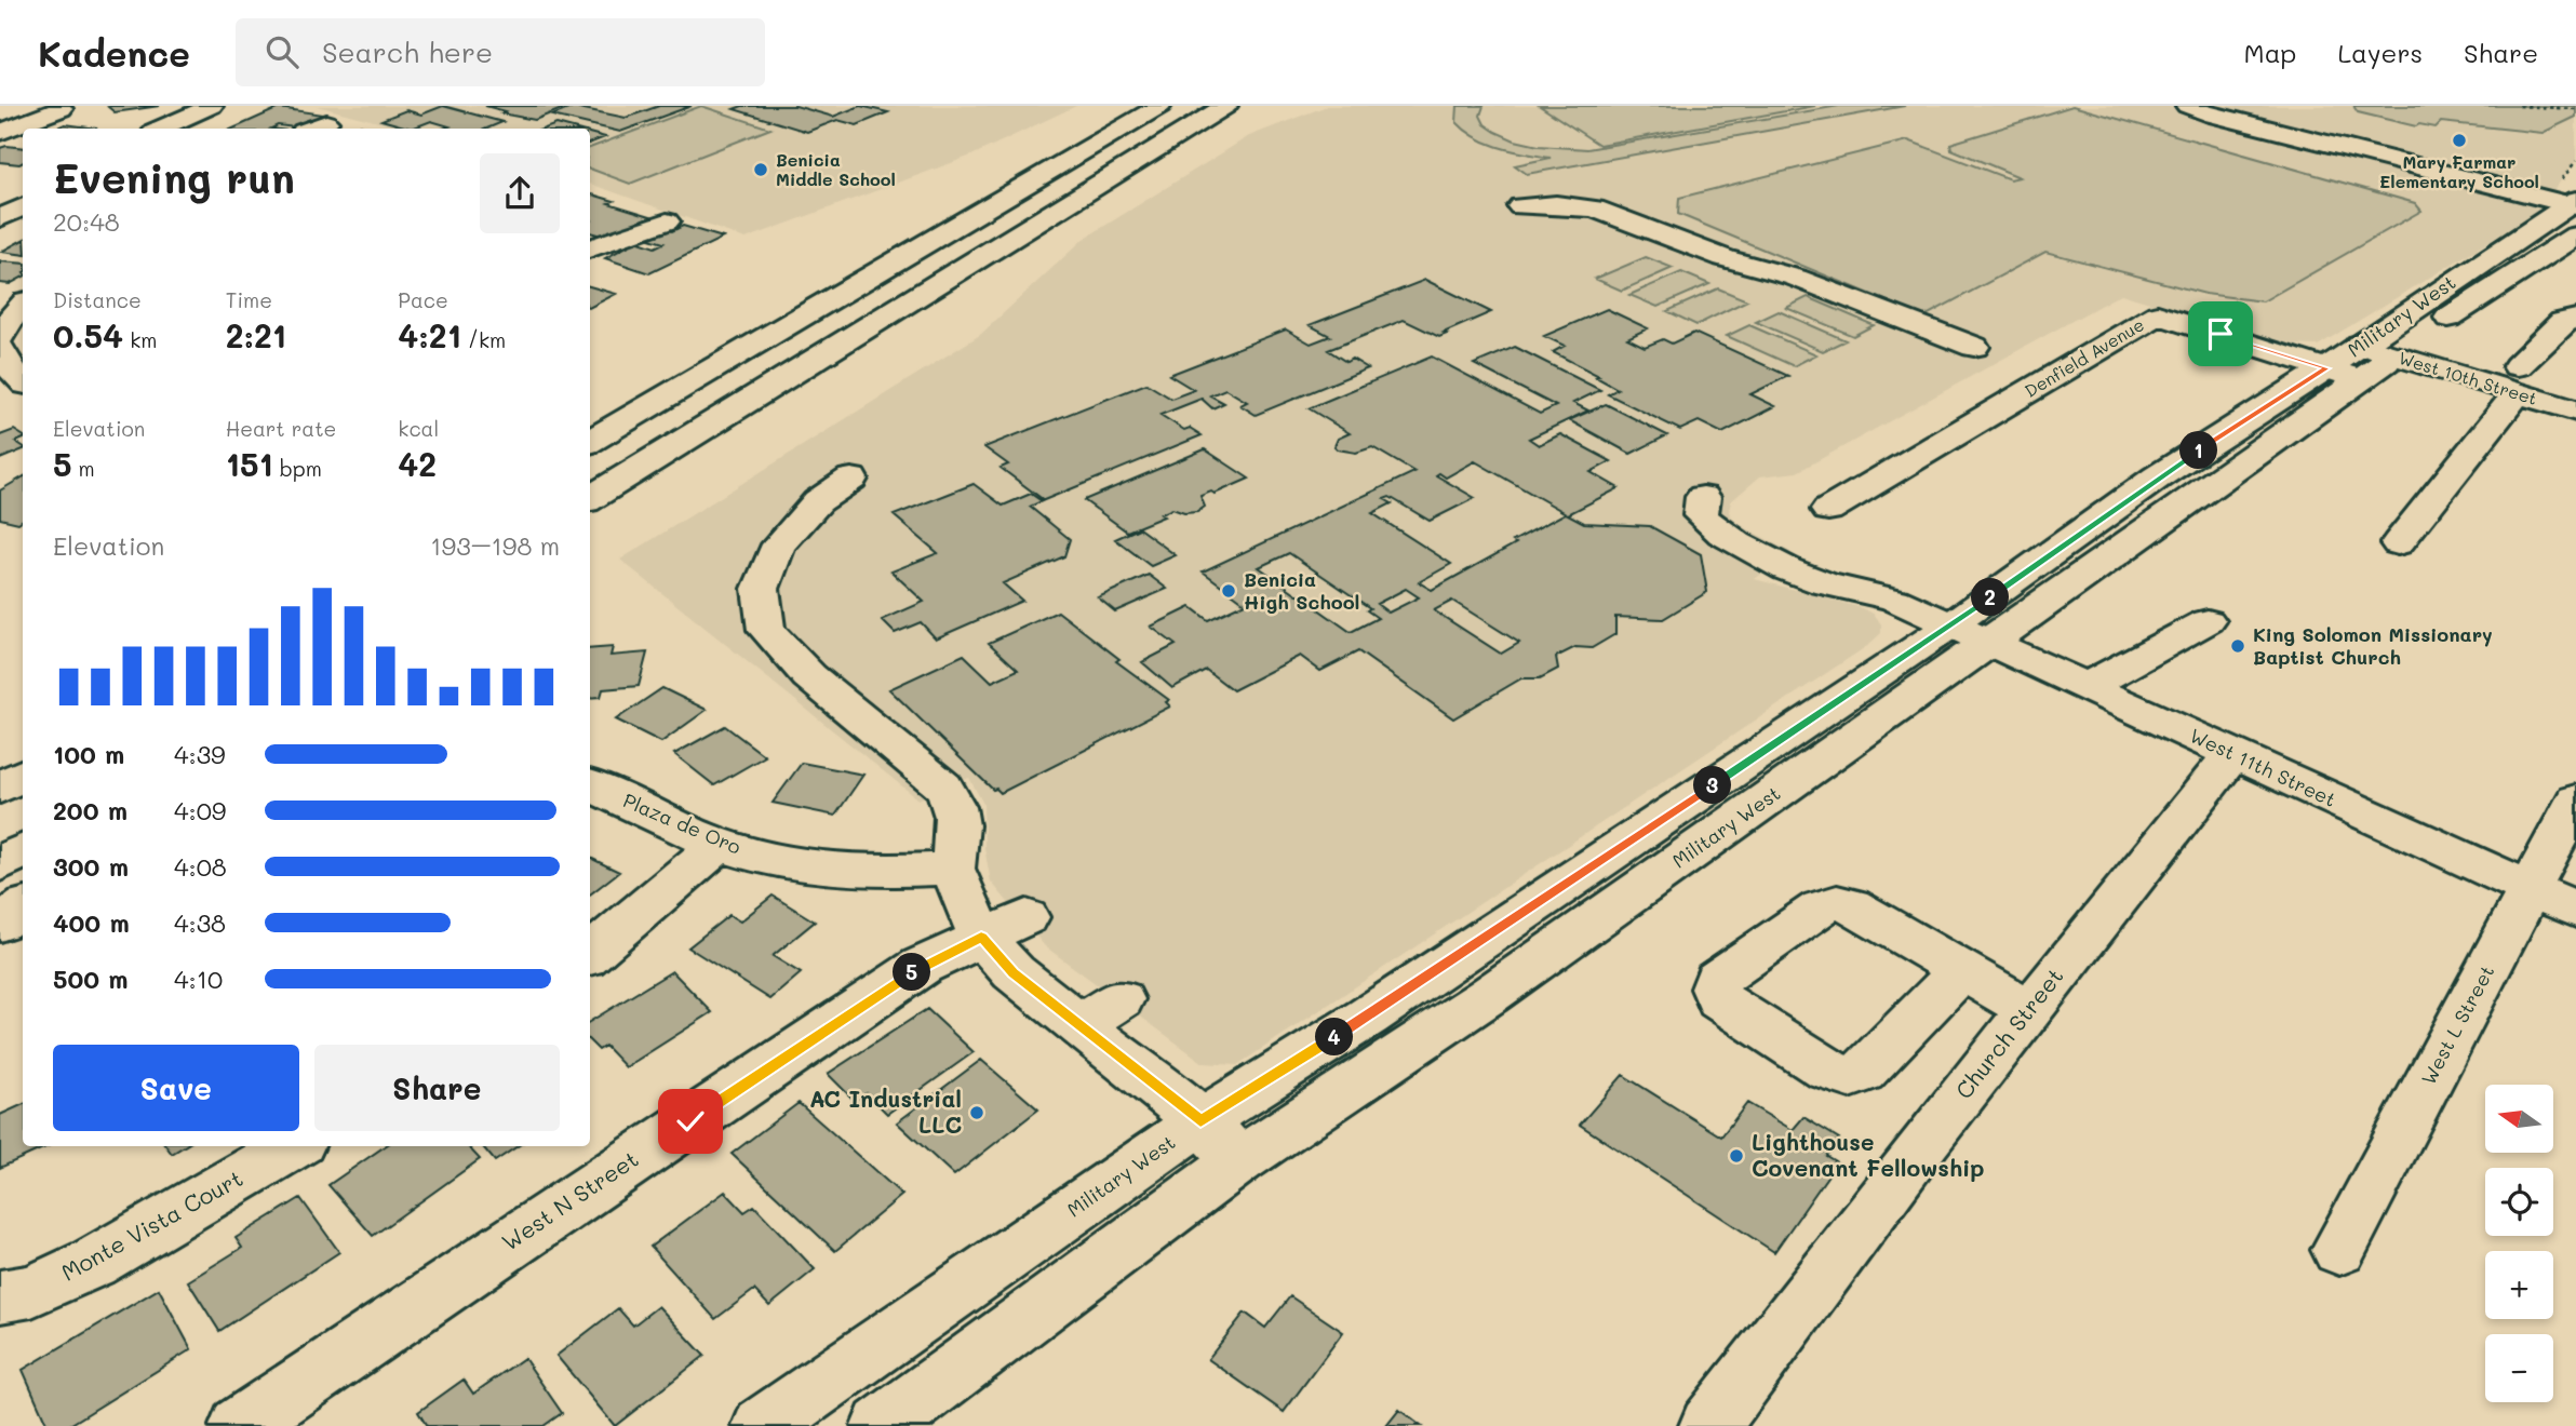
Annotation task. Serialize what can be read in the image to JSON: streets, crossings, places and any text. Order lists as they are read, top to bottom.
{
  "streets": {
    "main road": [
      "Military West",
      "Denfield Avenue",
      "West 10th Street",
      "West 11th Street",
      "Plaza de Oro",
      "West L Street",
      "Church Street",
      "West N Street",
      "Monte Vista Court"
    ]
  },
  "crossings": [
    ["Military West", "Denfield Avenue"],
    ["Military West", "West 10th Street"],
    ["Military West", "West 11th Street"],
    ["West 11th Street", "West L Street"],
    ["West 11th Street", "Church Street"]
  ],
  "places": [
    "Mary Farmar Elementary School",
    "Benicia Middle School",
    "Benicia High School",
    "King Solomon Missionary Baptist Church",
    "AC Industrial LLC",
    "Lighthouse Covenant Fellowship"
  ],
  "north": "left",
  "page": {
    "header": "Kadence",
    "search": "Search here",
    "nav": ["Map", "Layers", "Share"],
    "heading": ["Evening run", "20:48"],
    "stats": [
      ["Distance", "0.54 km"],
      ["Time", "2:21"],
      ["Pace", "4:21 /km"],
      ["Elevation", "5 m"],
      ["Heart rate", "151 bpm"],
      ["kcal", "42"]
    ],
    "pins": [
      "1",
      "2",
      "3",
      "5",
      "4"
    ],
    "chart": ["Elevation", "193–198 m"],
    "list": [
      {
        "name": "100 m",
        "note": "4:39"
      },
      {
        "name": "200 m",
        "note": "4:09"
      },
      {
        "name": "300 m",
        "note": "4:08"
      },
      {
        "name": "400 m",
        "note": "4:38"
      },
      {
        "name": "500 m",
        "note": "4:10"
      }
    ],
    "buttons": ["Save", "Share"],
    "map_buttons": ["+", "−"]
  }
}
